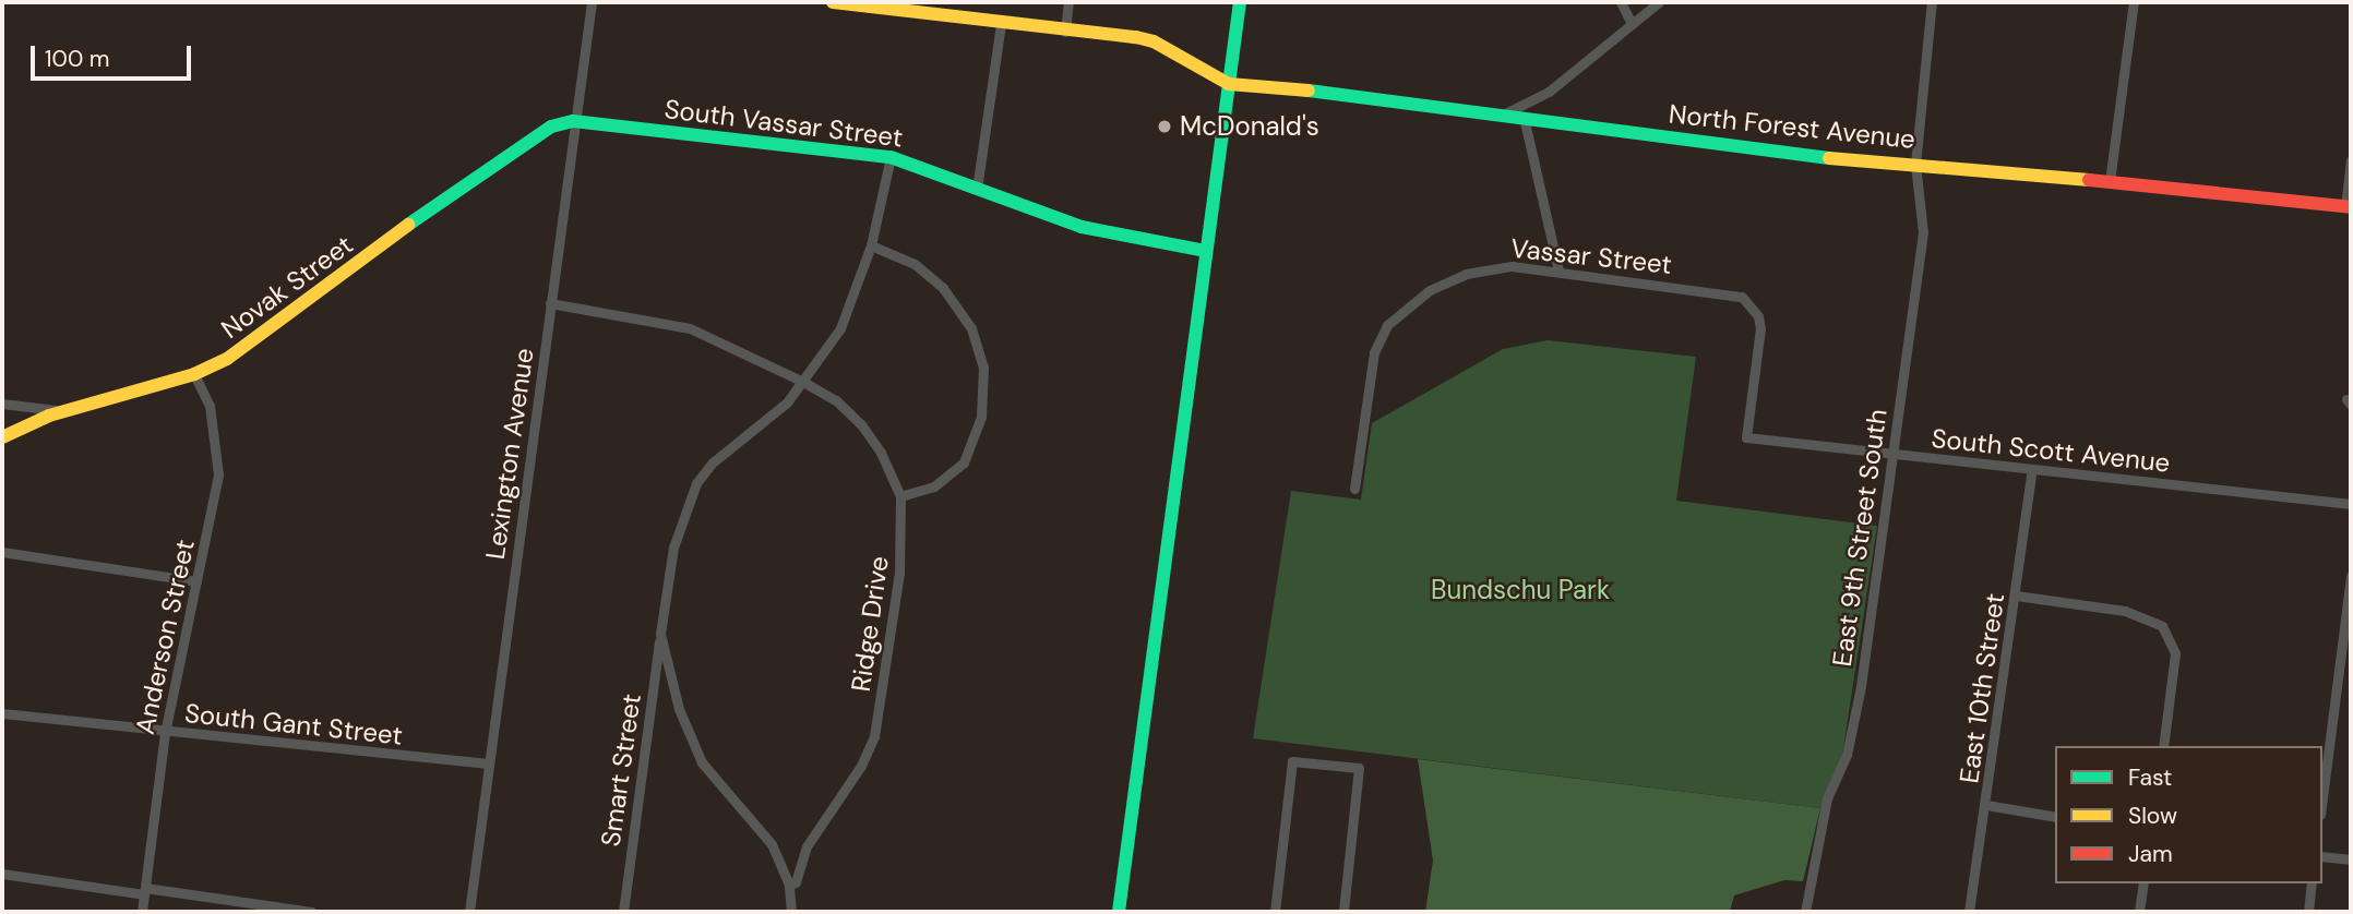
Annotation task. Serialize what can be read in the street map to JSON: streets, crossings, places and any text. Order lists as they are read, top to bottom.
{
  "streets": {
    "street": [
      "South Vassar Street",
      "North Forest Avenue",
      "Vassar Street",
      "Novak Street",
      "South Scott Avenue",
      "Lexington Avenue",
      "East 9th Street South",
      "Ridge Drive",
      "Anderson Street",
      "East 10th Street",
      "South Gant Street",
      "Smart Street"
    ]
  },
  "crossings": [
    ["South Vassar Street", "Novak Street"],
    ["South Vassar Street", "Lexington Avenue"],
    ["South Vassar Street", "Smart Street"],
    ["North Forest Avenue", "East 9th Street South"],
    ["Vassar Street", "South Scott Avenue"],
    ["Novak Street", "Lexington Avenue"],
    ["Novak Street", "Anderson Street"],
    ["South Scott Avenue", "East 9th Street South"],
    ["South Scott Avenue", "East 10th Street"],
    ["Lexington Avenue", "Ridge Drive"],
    ["Lexington Avenue", "South Gant Street"],
    ["Ridge Drive", "Smart Street"],
    ["Anderson Street", "South Gant Street"]
  ],
  "parks": ["Bundschu Park"],
  "places": ["McDonald's"],
  "legend": ["Fast", "Slow", "Jam"],
  "scale_bar": "100 m"
}
